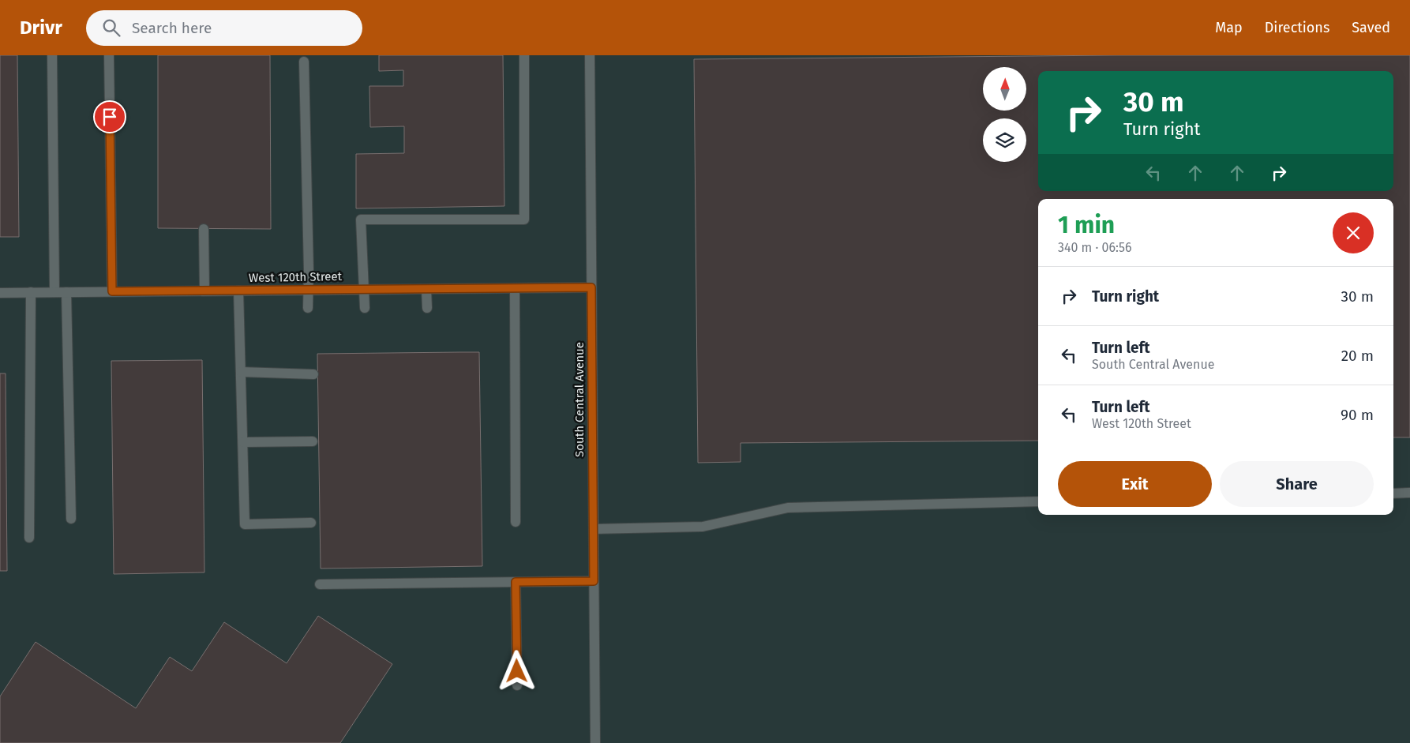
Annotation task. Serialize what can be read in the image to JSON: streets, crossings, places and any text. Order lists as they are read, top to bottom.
{
  "streets": {
    "street": ["West 120th Street", "South Central Avenue"]
  },
  "crossings": [
    ["West 120th Street", "South Central Avenue"]
  ],
  "north": "top",
  "page": {
    "header": "Drivr",
    "search": "Search here",
    "nav": ["Map", "Directions", "Saved"],
    "turn": ["30 m", "Turn right"],
    "heading": ["1 min", "340 m · 06:56"],
    "list": [
      {
        "name": "Turn right",
        "value": "30 m"
      },
      {
        "name": "Turn left",
        "note": "South Central Avenue",
        "value": "20 m"
      },
      {
        "name": "Turn left",
        "note": "West 120th Street",
        "value": "90 m"
      }
    ],
    "buttons": ["Exit", "Share"]
  }
}
